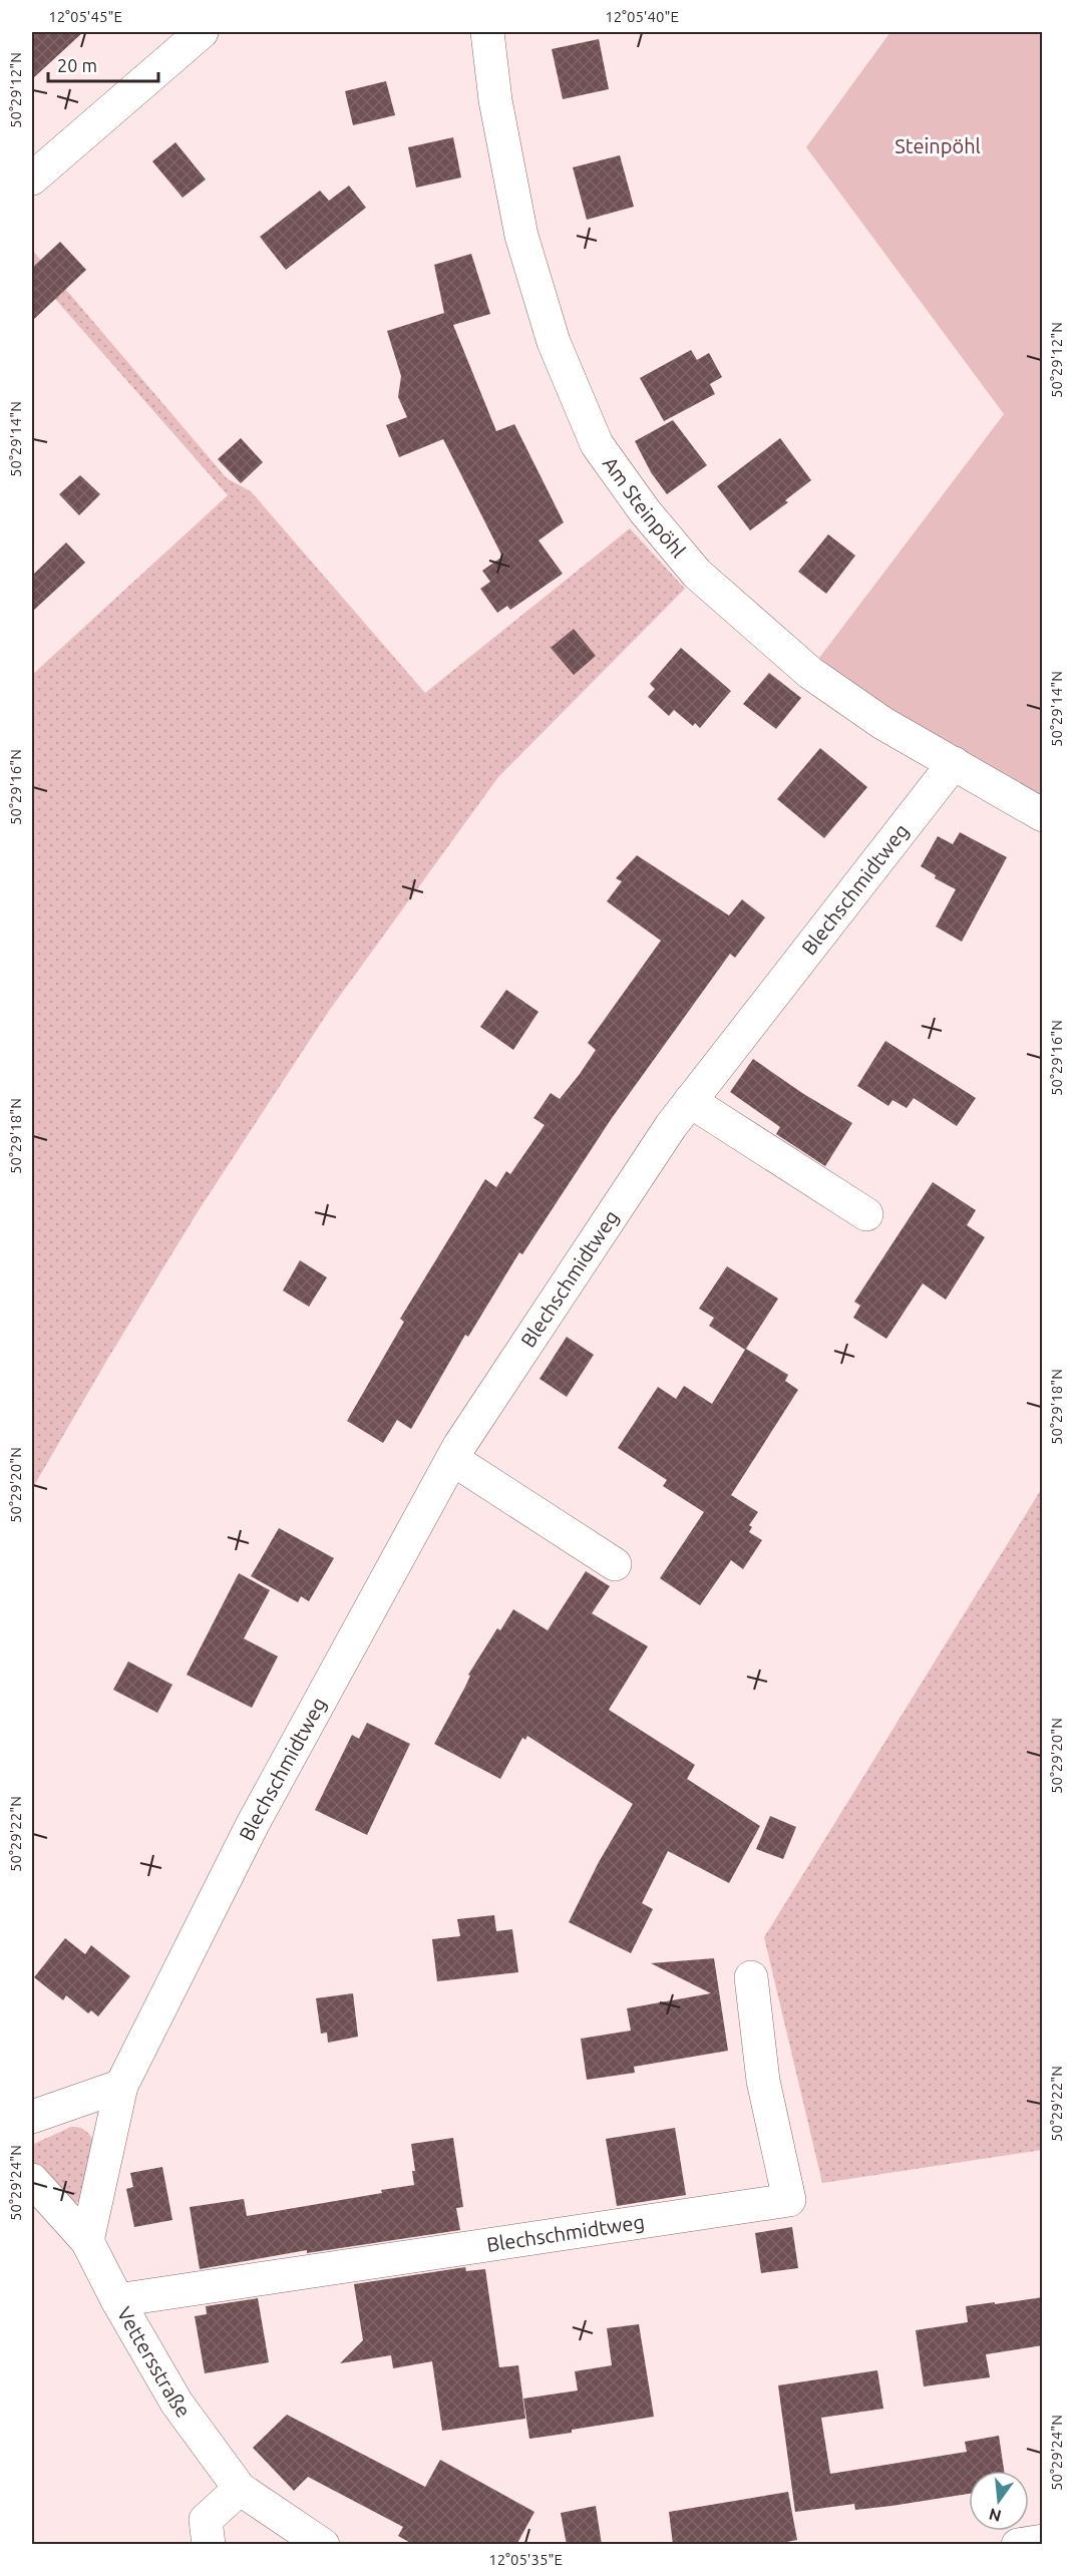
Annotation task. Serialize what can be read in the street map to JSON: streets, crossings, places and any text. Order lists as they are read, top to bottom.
{
  "streets": {
    "street": ["Am Steinpöhl", "Blechschmidtweg", "Vettersstraße"]
  },
  "crossings": [
    ["Am Steinpöhl", "Blechschmidtweg"],
    ["Blechschmidtweg", "Vettersstraße"]
  ],
  "parks": ["Steinpöhl"],
  "scale_bar": "20 m",
  "north": "bottom",
  "coordinates": [
    "12°05'45\"E",
    "12°05'40\"E",
    "50°29'12\"N",
    "50°29'14\"N",
    "50°29'16\"N",
    "50°29'18\"N",
    "50°29'20\"N",
    "50°29'22\"N",
    "50°29'24\"N",
    "12°05'35\"E"
  ]
}
